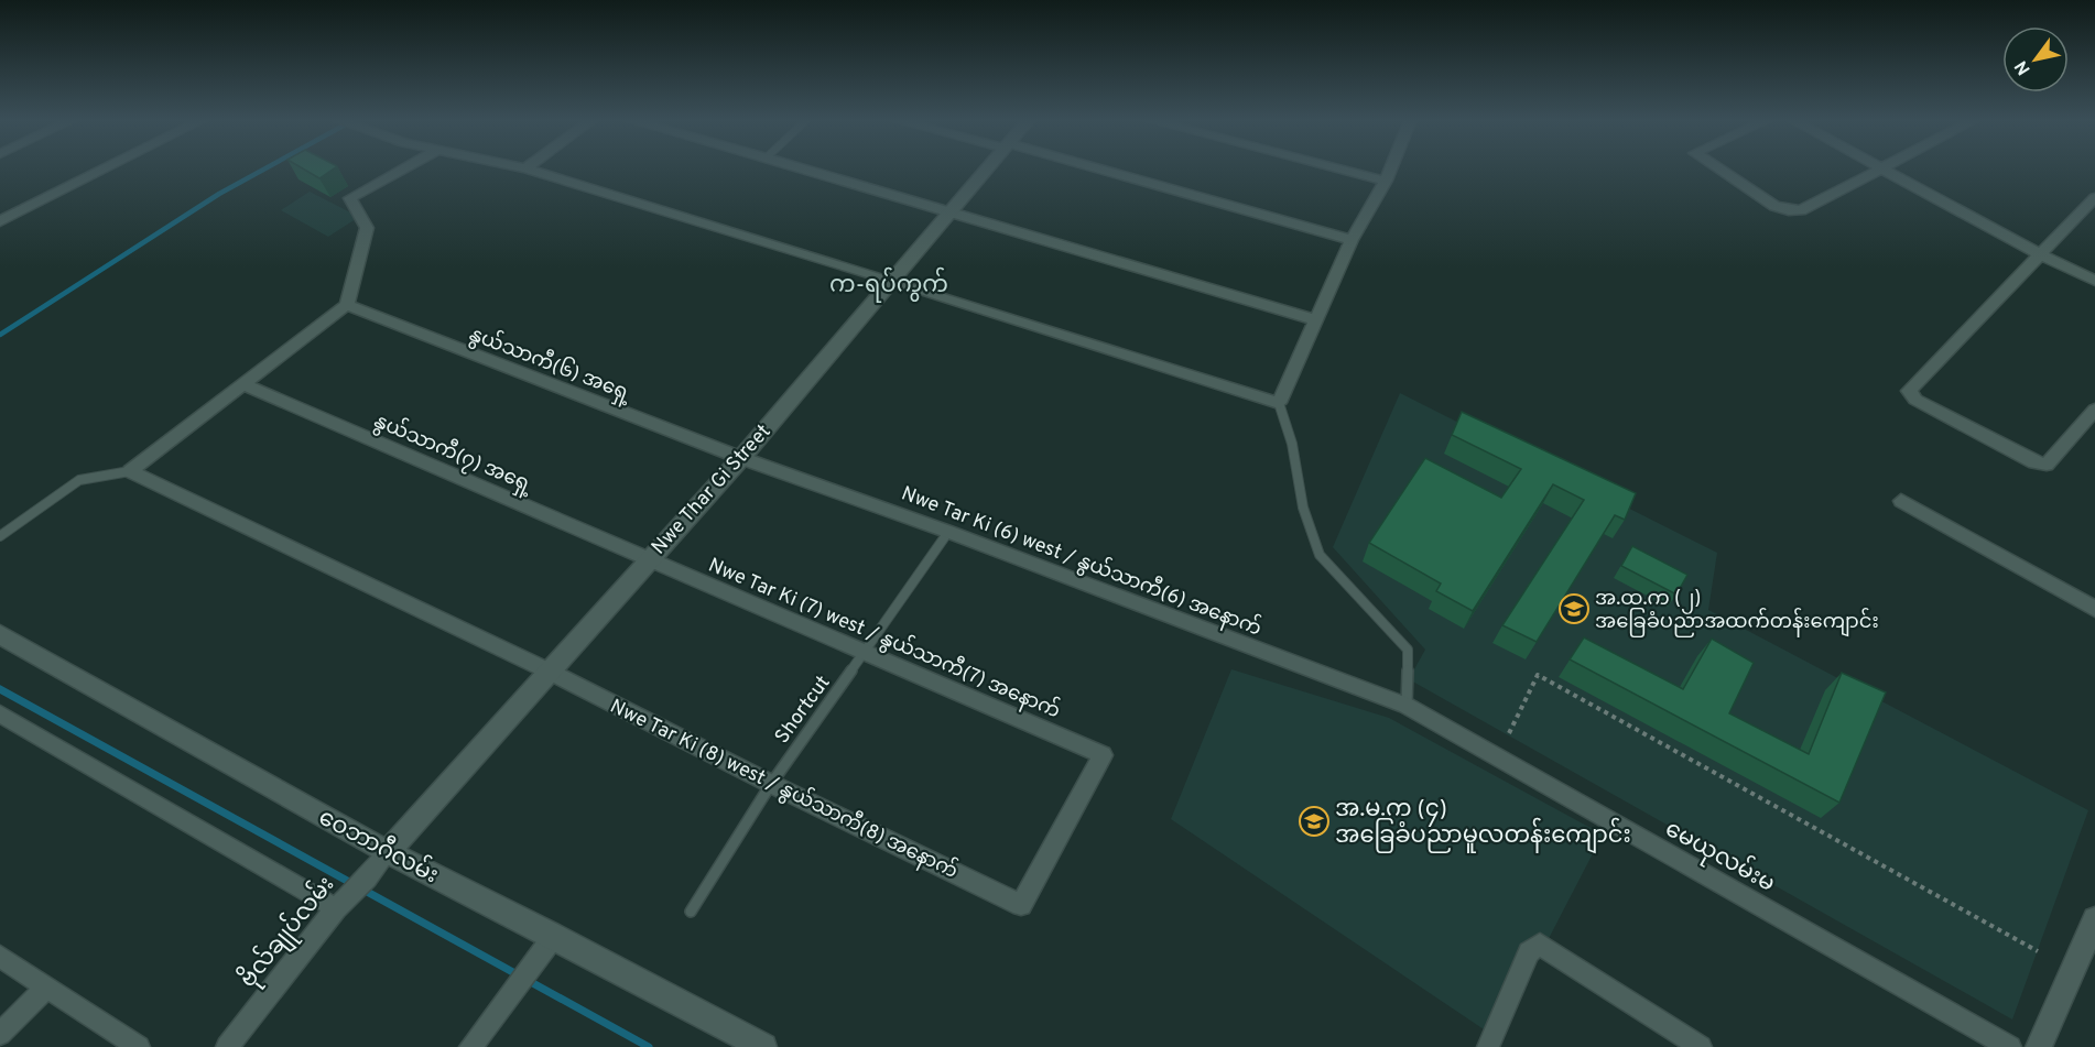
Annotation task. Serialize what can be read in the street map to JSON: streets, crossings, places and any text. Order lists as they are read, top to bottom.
{
  "streets": {
    "street": [
      "နွယ်သာကီ(၆) အရှေ့",
      "နွယ်သာကီ(၇) အရှေ့",
      "Nwe Thar Gi Street",
      "Nwe Tar Ki (6) west / နွယ်သာကီ(6) အနောက်",
      "Nwe Tar Ki (7) west / နွယ်သာကီ(7) အနောက်",
      "Nwe Tar Ki (8) west / နွယ်သာကီ(8) အနောက်",
      "ဝေဘာဂီလမ်း",
      "မေယုလမ်းမ",
      "ဗိုလ်ချုပ်လမ်း"
    ],
    "lane": ["Shortcut"]
  },
  "crossings": [
    ["နွယ်သာကီ(၆) အရှေ့", "Nwe Thar Gi Street"],
    ["နွယ်သာကီ(၆) အရှေ့", "Nwe Tar Ki (6) west / နွယ်သာကီ(6) အနောက်"],
    ["နွယ်သာကီ(၇) အရှေ့", "Nwe Thar Gi Street"],
    ["နွယ်သာကီ(၇) အရှေ့", "Nwe Tar Ki (7) west / နွယ်သာကီ(7) အနောက်"],
    ["Nwe Thar Gi Street", "Nwe Tar Ki (6) west / နွယ်သာကီ(6) အနောက်"],
    ["Nwe Thar Gi Street", "Nwe Tar Ki (7) west / နွယ်သာကီ(7) အနောက်"],
    ["Nwe Thar Gi Street", "Nwe Tar Ki (8) west / နွယ်သာကီ(8) အနောက်"],
    ["Nwe Thar Gi Street", "ဝေဘာဂီလမ်း"],
    ["Nwe Thar Gi Street", "ဗိုလ်ချုပ်လမ်း"],
    ["Nwe Tar Ki (6) west / နွယ်သာကီ(6) အနောက်", "Shortcut"],
    ["Nwe Tar Ki (6) west / နွယ်သာကီ(6) အနောက်", "မေယုလမ်းမ"],
    ["Nwe Tar Ki (7) west / နွယ်သာကီ(7) အနောက်", "Shortcut"],
    ["Nwe Tar Ki (7) west / နွယ်သာကီ(7) အနောက်", "Nwe Tar Ki (8) west / နွယ်သာကီ(8) အနောက်"],
    ["Shortcut", "Nwe Tar Ki (8) west / နွယ်သာကီ(8) အနောက်"],
    ["ဝေဘာဂီလမ်း", "ဗိုလ်ချုပ်လမ်း"]
  ],
  "districts": ["က-ရပ်ကွက်"],
  "places": {
    "school or university": ["အ.ထ.က (၂) အခြေခံပညာအထက်တန်းကျောင်း", "အ.မ.က (၄) အခြေခံပညာမူလတန်းကျောင်း"]
  },
  "north": "bottom left"
}
